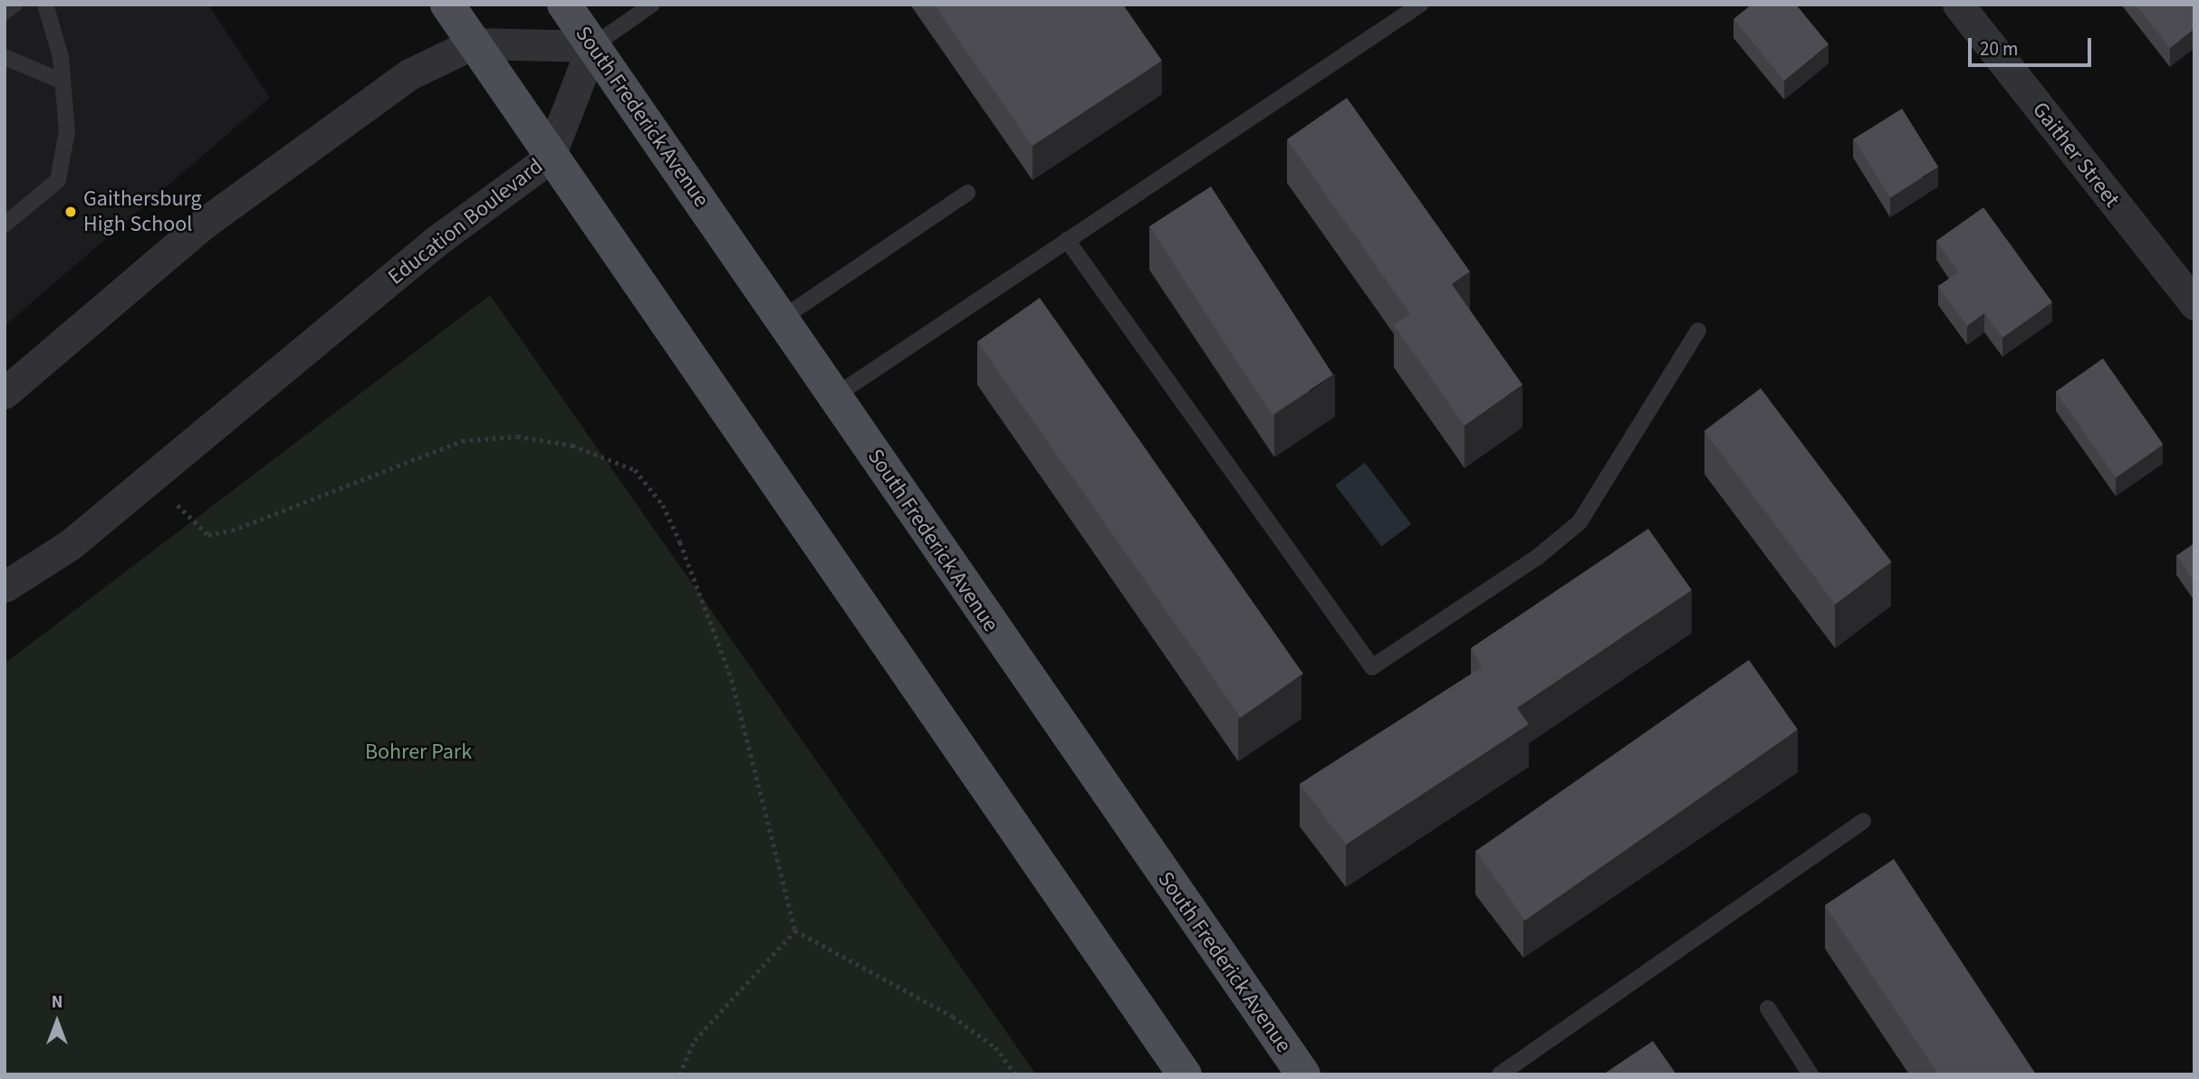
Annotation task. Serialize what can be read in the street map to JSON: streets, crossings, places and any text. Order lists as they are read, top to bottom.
{
  "streets": {
    "main road": ["South Frederick Avenue"],
    "street": ["Gaither Street", "Education Boulevard"]
  },
  "crossings": [
    ["South Frederick Avenue", "Education Boulevard"]
  ],
  "parks": ["Bohrer Park"],
  "places": ["Gaithersburg High School"],
  "scale_bar": "20 m",
  "north": "top"
}
